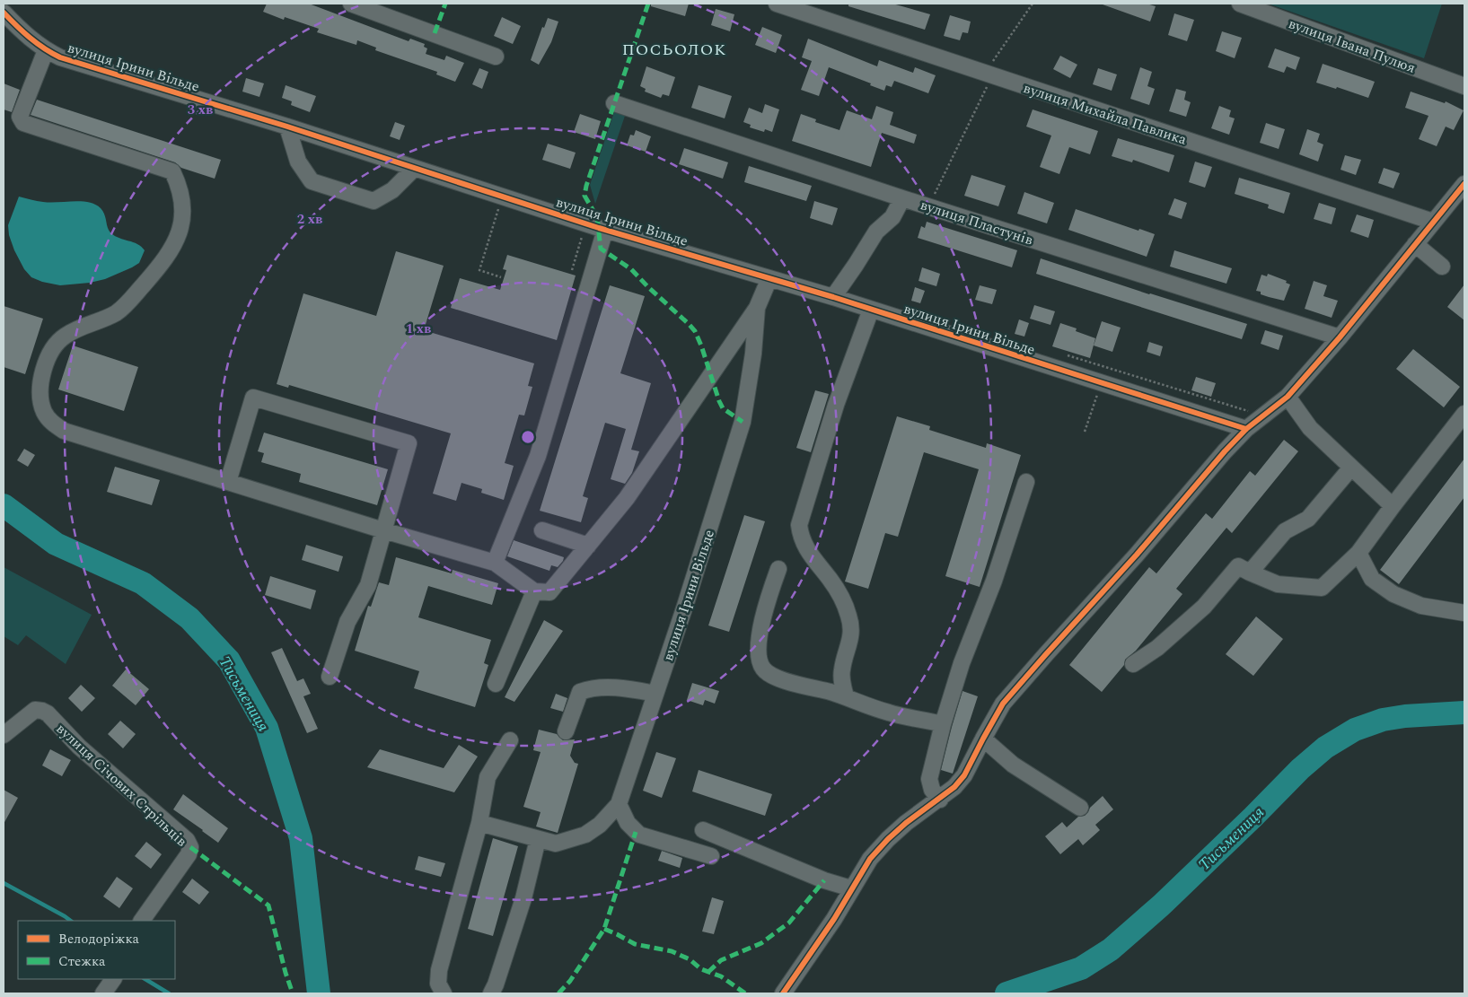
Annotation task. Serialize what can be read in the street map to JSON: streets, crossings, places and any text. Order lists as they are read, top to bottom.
{
  "streets": {
    "street": [
      "вулиця Івана Пулюя",
      "вулиця Ірини Вільде",
      "вулиця Михайла Павлика",
      "вулиця Пластунів",
      "вулиця Січових Стрільців"
    ]
  },
  "districts": ["ПОСЬОЛОК"],
  "water": ["Тисьмениця"],
  "legend": ["Велодоріжка", "Стежка"],
  "rings": ["3 хв", "2 хв", "1 хв"]
}
